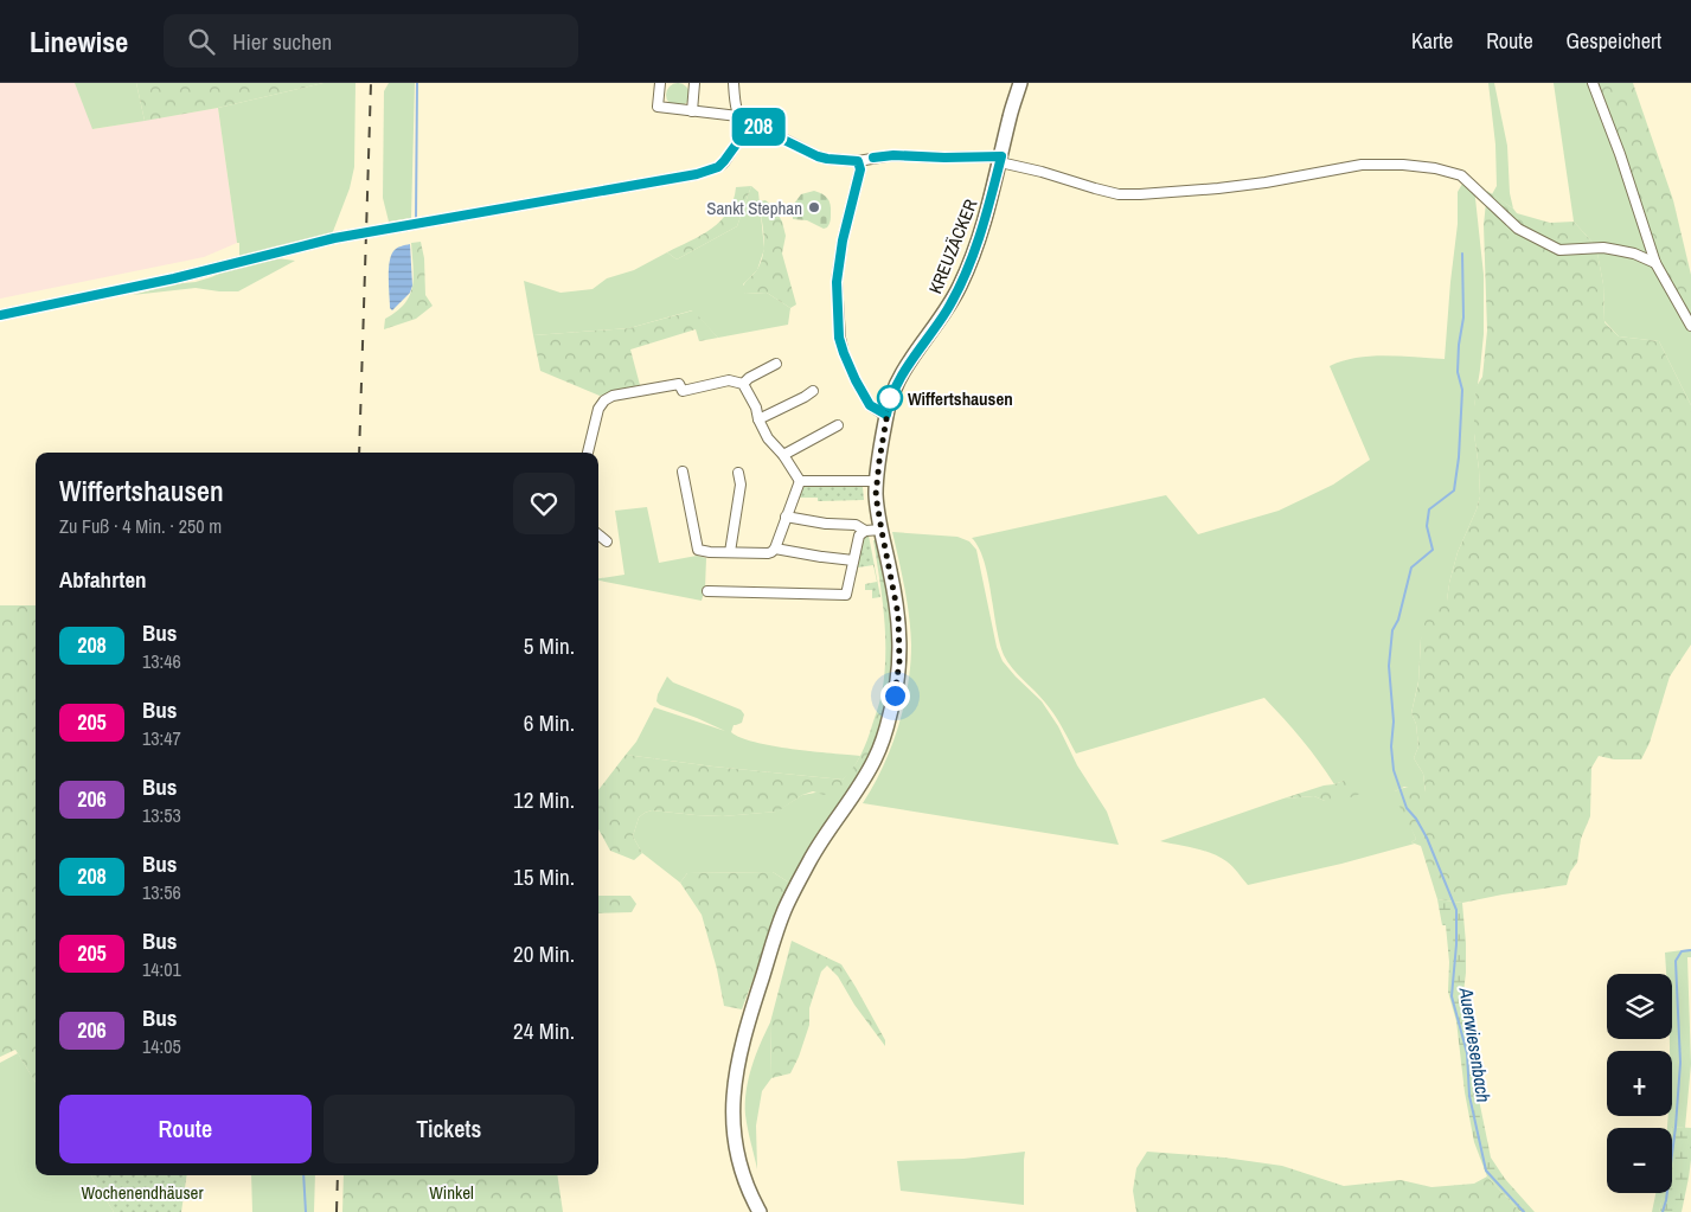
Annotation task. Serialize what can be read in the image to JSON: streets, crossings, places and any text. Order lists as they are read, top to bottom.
{
  "streets": {
    "street": ["KREUZÄCKER"]
  },
  "water": ["Auerwiesenbach"],
  "parks": ["Wochenendhäuser", "Winkel"],
  "places": ["Sankt Stephan", "Wiffertshausen"],
  "lines": ["bus line 208"],
  "page": {
    "header": "Linewise",
    "search": "Hier suchen",
    "nav": ["Karte", "Route", "Gespeichert"],
    "on_map": "208",
    "heading": [
      ["Wiffertshausen", "Zu Fuß · 4 Min. · 250 m"],
      "Abfahrten"
    ],
    "list": [
      {
        "mark": "208",
        "name": "Bus",
        "note": "13:46",
        "value": "5 Min."
      },
      {
        "mark": "205",
        "name": "Bus",
        "note": "13:47",
        "value": "6 Min."
      },
      {
        "mark": "206",
        "name": "Bus",
        "note": "13:53",
        "value": "12 Min."
      },
      {
        "mark": "208",
        "name": "Bus",
        "note": "13:56",
        "value": "15 Min."
      },
      {
        "mark": "205",
        "name": "Bus",
        "note": "14:01",
        "value": "20 Min."
      },
      {
        "mark": "206",
        "name": "Bus",
        "note": "14:05",
        "value": "24 Min."
      }
    ],
    "map_buttons": ["+", "−"],
    "buttons": ["Route", "Tickets"]
  }
}
